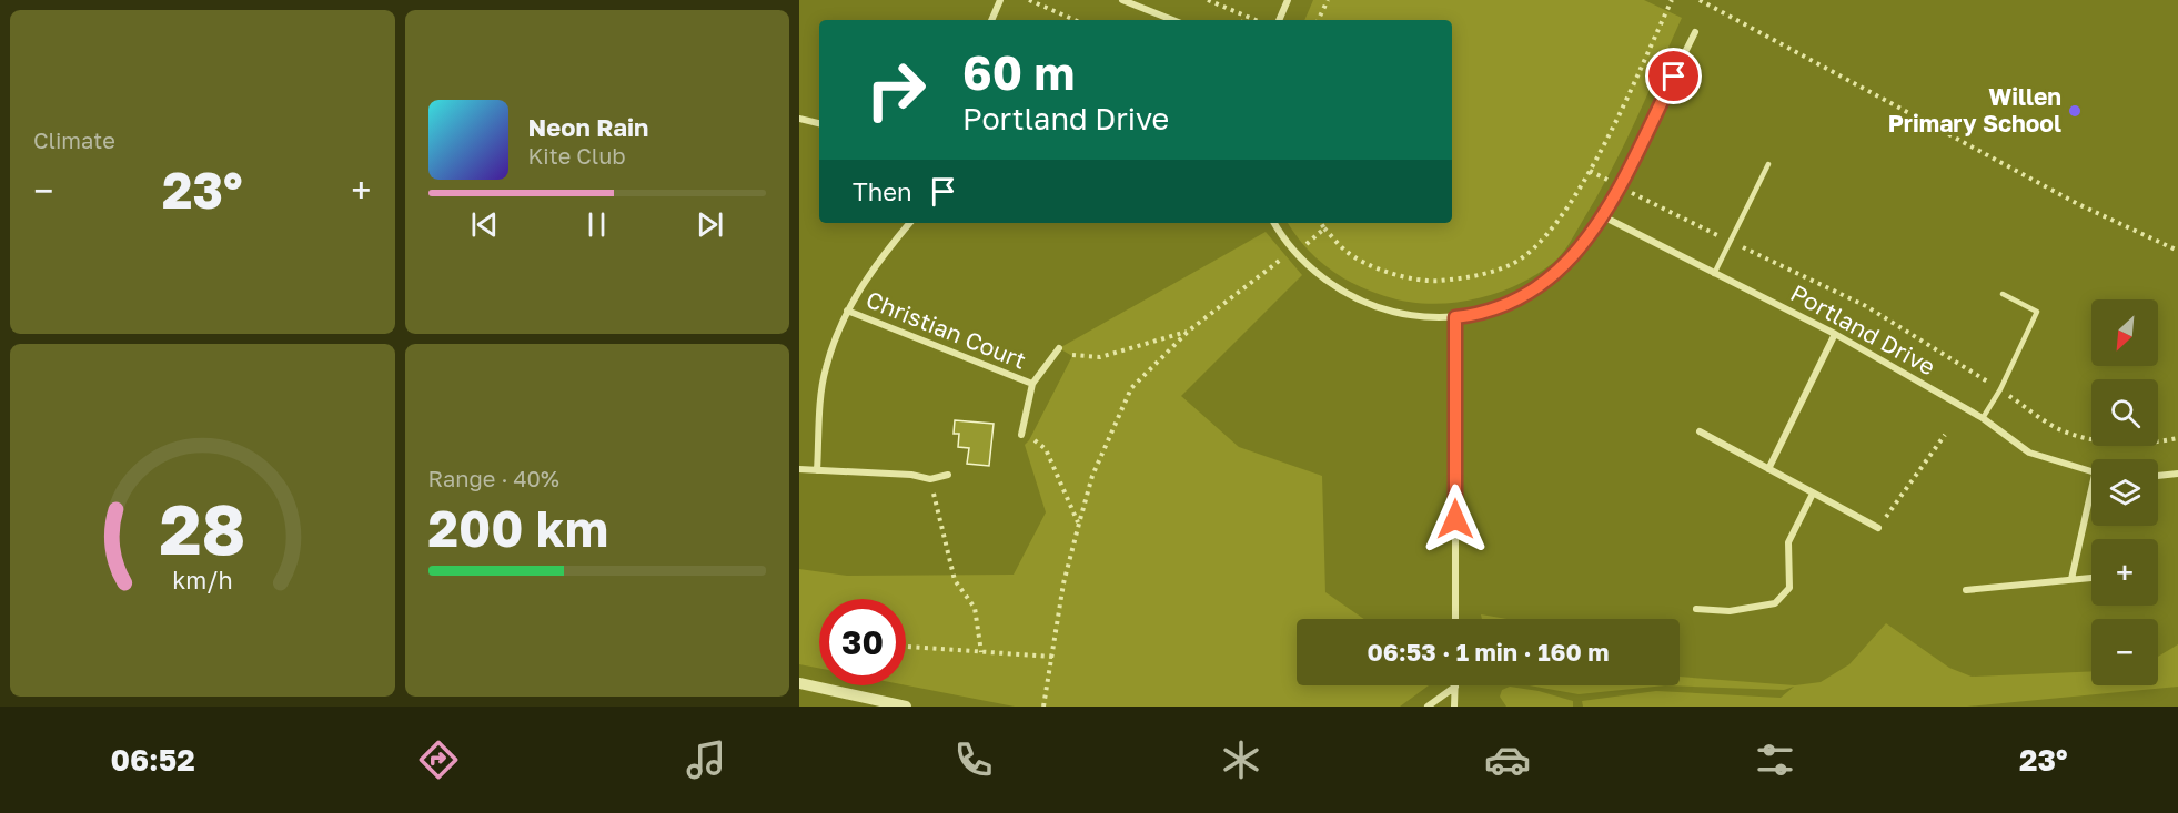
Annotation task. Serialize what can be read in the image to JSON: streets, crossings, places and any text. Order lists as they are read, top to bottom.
{
  "streets": {
    "street": ["Christian Court", "Portland Drive"]
  },
  "places": ["Willen Primary School"],
  "north": "bottom left",
  "page": {
    "tile": [
      "Climate",
      ["Range · 40%", "200 km"]
    ],
    "turn": ["60 m", "Portland Drive"],
    "song": ["Neon Rain", "Kite Club"],
    "then": "Then",
    "heat": ["−", "23°", "+"],
    "map_buttons": ["+", "−"],
    "limit": "30",
    "trip": "06:53 · 1 min · 160 m",
    "tabs": ["06:52", "23°"],
    "gauge": ["28", "km/h"]
  }
}
